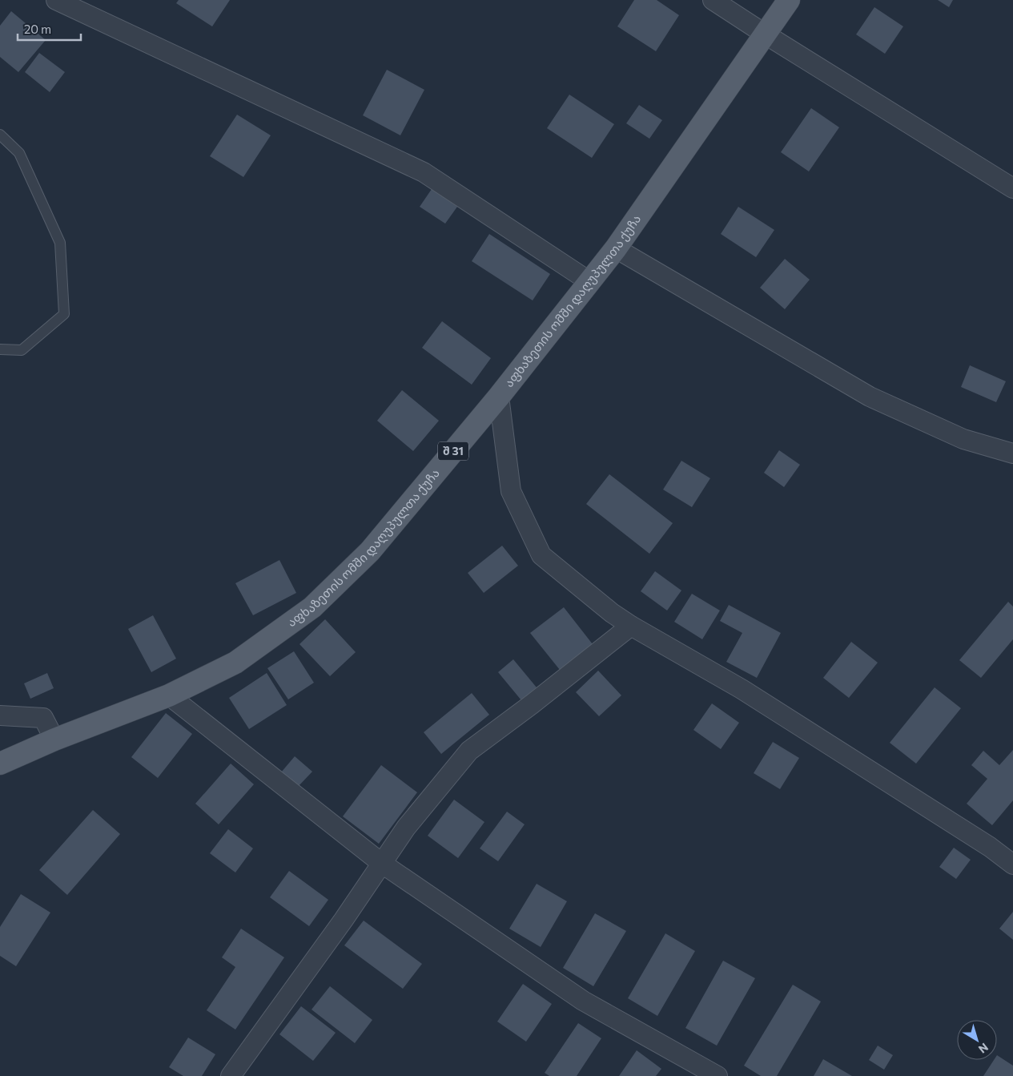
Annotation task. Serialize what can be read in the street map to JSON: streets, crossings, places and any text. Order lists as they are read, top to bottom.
{
  "streets": {
    "main road": ["აფხაზეთის ომში დაღუპულთა ქუჩა", "შ 31"]
  },
  "scale_bar": "20 m",
  "north": "bottom right"
}
